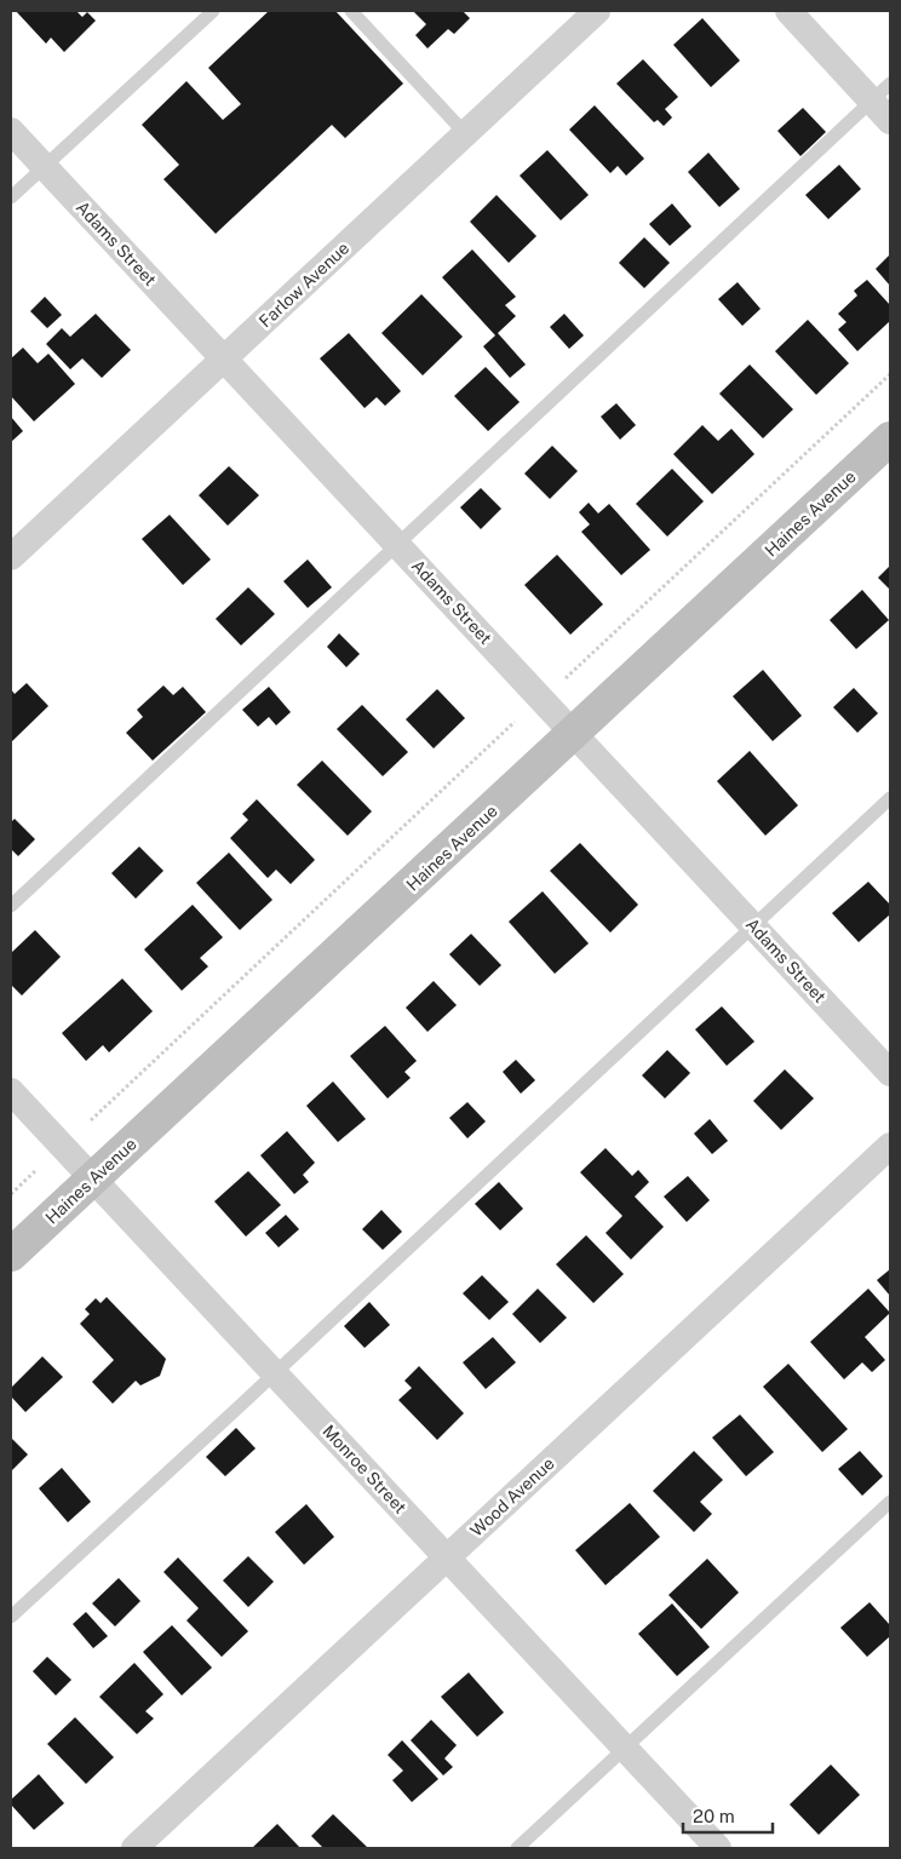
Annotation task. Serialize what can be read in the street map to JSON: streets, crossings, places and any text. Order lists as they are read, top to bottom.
{
  "streets": {
    "main road": ["Haines Avenue"],
    "street": [
      "Adams Street",
      "Farlow Avenue",
      "Monroe Street",
      "Wood Avenue"
    ]
  },
  "crossings": [
    ["Adams Street", "Farlow Avenue"],
    ["Adams Street", "Haines Avenue"],
    ["Haines Avenue", "Monroe Street"],
    ["Monroe Street", "Wood Avenue"]
  ],
  "scale_bar": "20 m"
}
